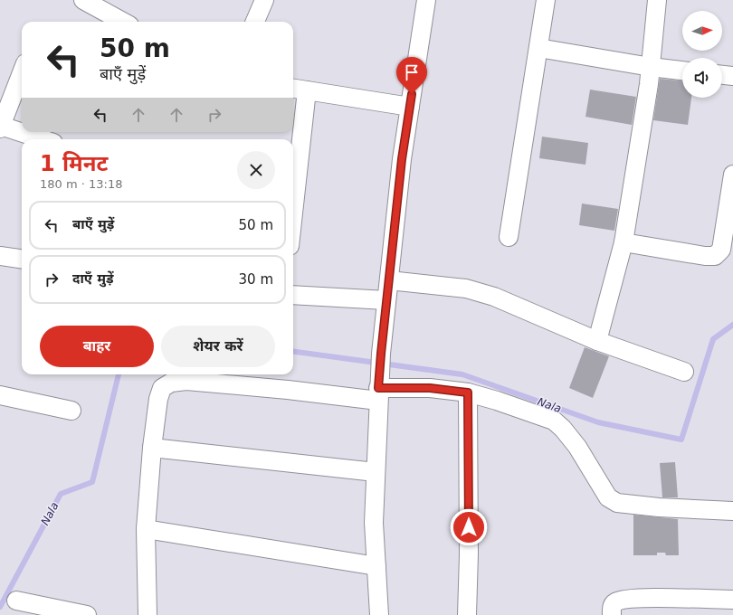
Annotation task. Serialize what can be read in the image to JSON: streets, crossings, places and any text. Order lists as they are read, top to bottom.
{
  "water": ["Nala"],
  "north": "right",
  "page": {
    "turn": ["50 m", "बाएँ मुड़ें"],
    "heading": ["1 मिनट", "180 m · 13:18"],
    "list": [
      {
        "name": "बाएँ मुड़ें",
        "value": "50 m"
      },
      {
        "name": "दाएँ मुड़ें",
        "value": "30 m"
      }
    ],
    "buttons": ["बाहर", "शेयर करें"]
  }
}
